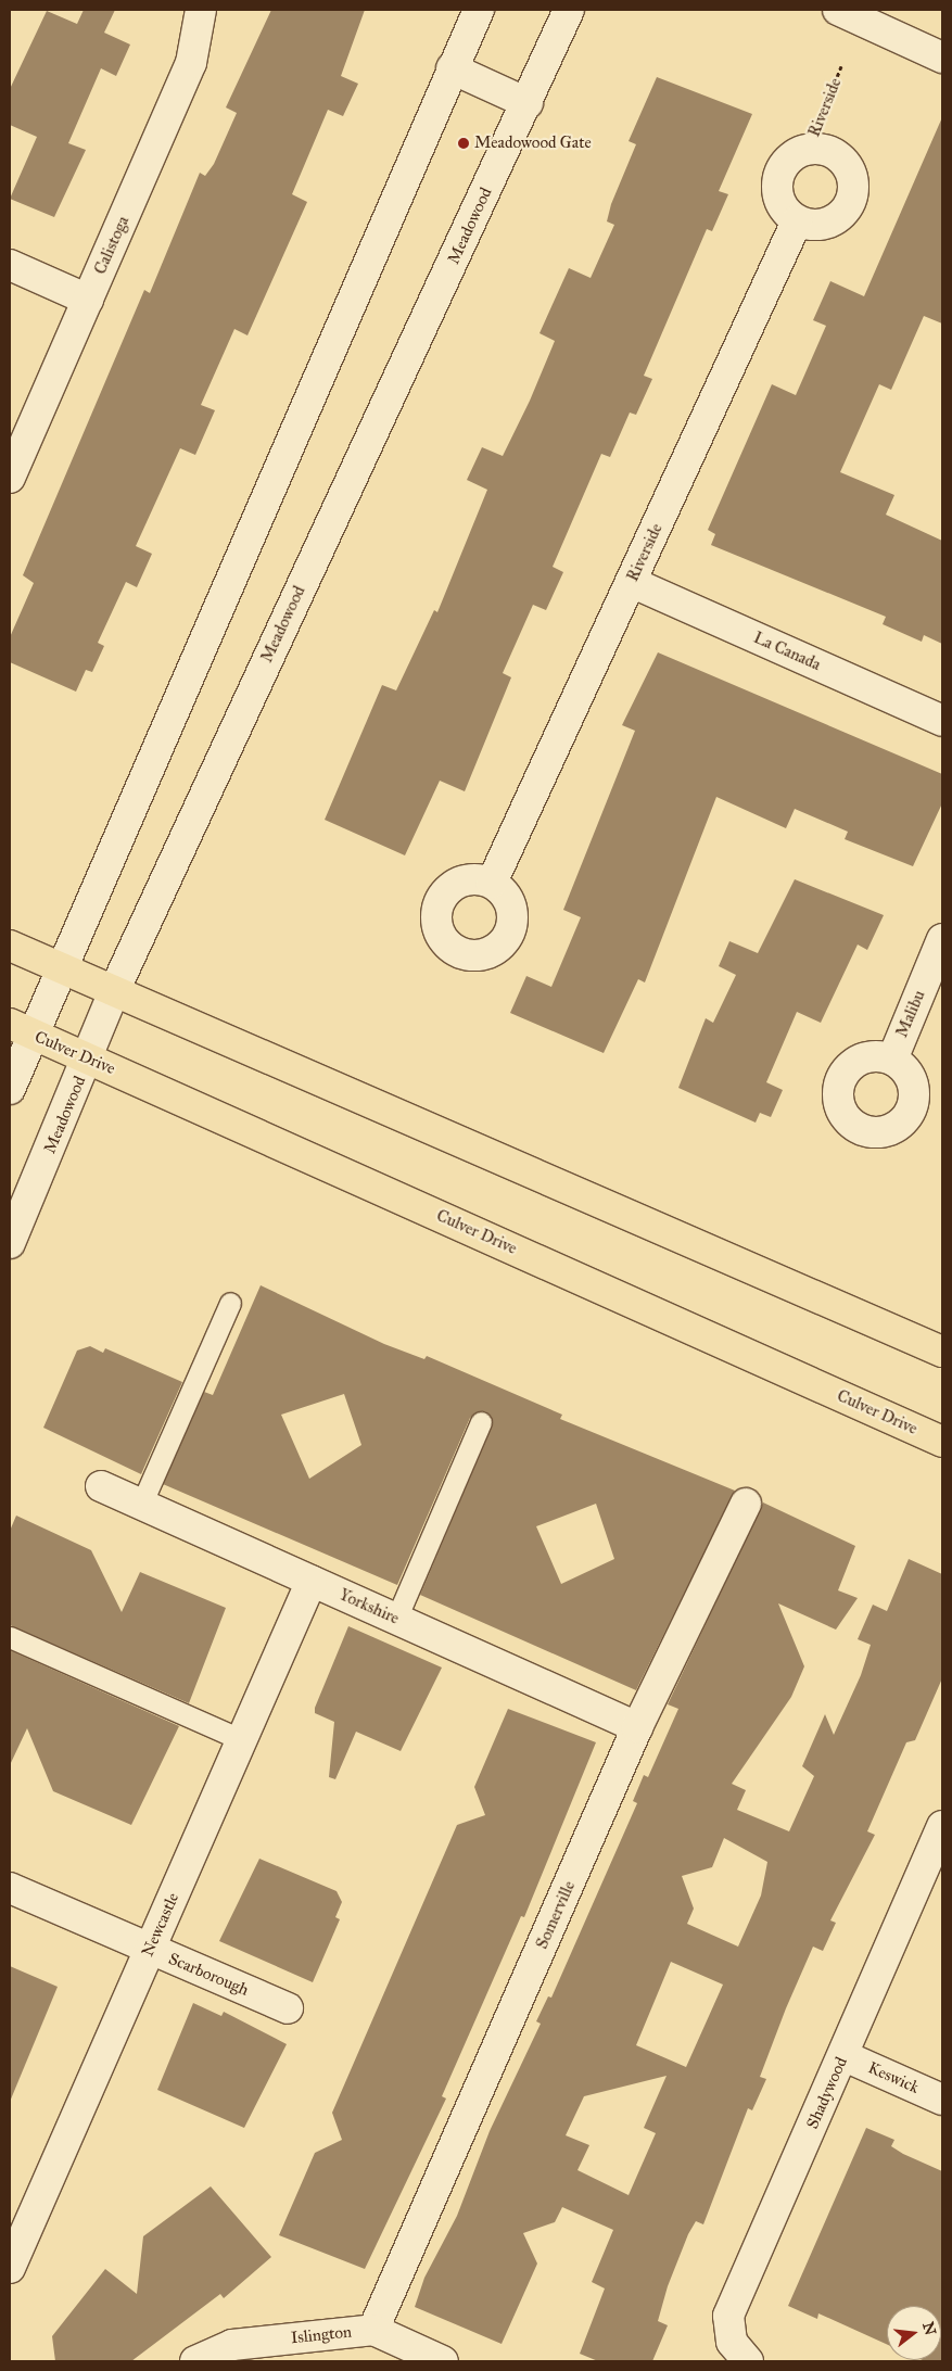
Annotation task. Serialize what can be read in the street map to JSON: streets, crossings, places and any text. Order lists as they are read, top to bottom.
{
  "streets": {
    "main road": ["Culver Drive"],
    "street": [
      "Riverside",
      "Meadowood",
      "Calistoga",
      "La Canada",
      "Malibu",
      "Yorkshire",
      "Somerville",
      "Newcastle",
      "Scarborough",
      "Keswick",
      "Shadywood",
      "Islington"
    ]
  },
  "crossings": [
    ["Riverside", "La Canada"],
    ["Meadowood", "Culver Drive"],
    ["Yorkshire", "Somerville"],
    ["Yorkshire", "Newcastle"],
    ["Somerville", "Islington"],
    ["Newcastle", "Scarborough"],
    ["Keswick", "Shadywood"]
  ],
  "places": ["Meadowood Gate"],
  "north": "right"
}
